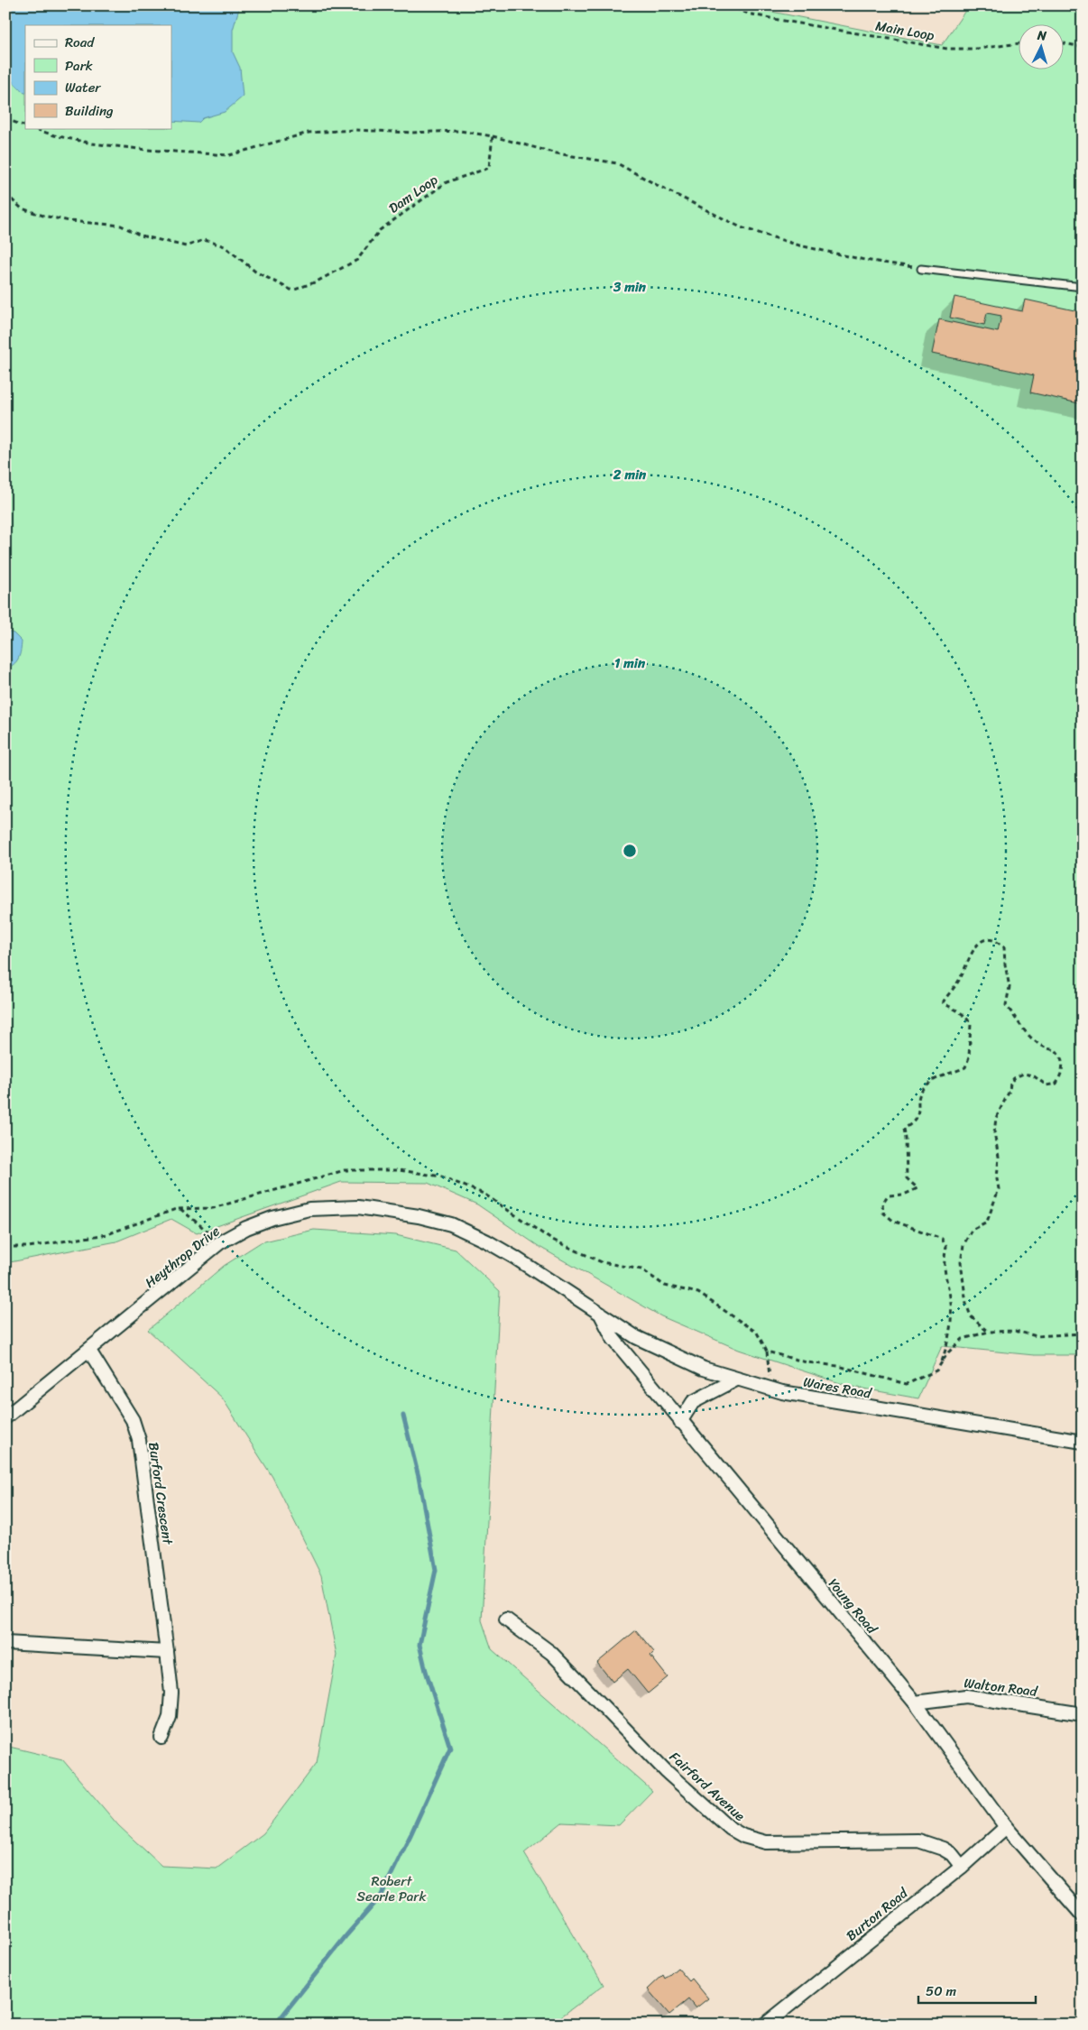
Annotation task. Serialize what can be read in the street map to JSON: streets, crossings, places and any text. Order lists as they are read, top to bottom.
{
  "streets": {
    "street": [
      "Heythrop Drive",
      "Wares Road",
      "Burford Crescent",
      "Young Road",
      "Walton Road",
      "Fairford Avenue",
      "Burton Road"
    ],
    "path": ["Main Loop", "Dam Loop"]
  },
  "crossings": [
    ["Heythrop Drive", "Wares Road"],
    ["Heythrop Drive", "Burford Crescent"],
    ["Heythrop Drive", "Young Road"],
    ["Wares Road", "Young Road"],
    ["Young Road", "Walton Road"],
    ["Young Road", "Burton Road"],
    ["Fairford Avenue", "Burton Road"]
  ],
  "parks": ["Robert Searle Park"],
  "legend": [
    "Road",
    "Park",
    "Water",
    "Building"
  ],
  "scale_bar": "50 m",
  "north": "top",
  "rings": ["3 min", "2 min", "1 min"]
}
